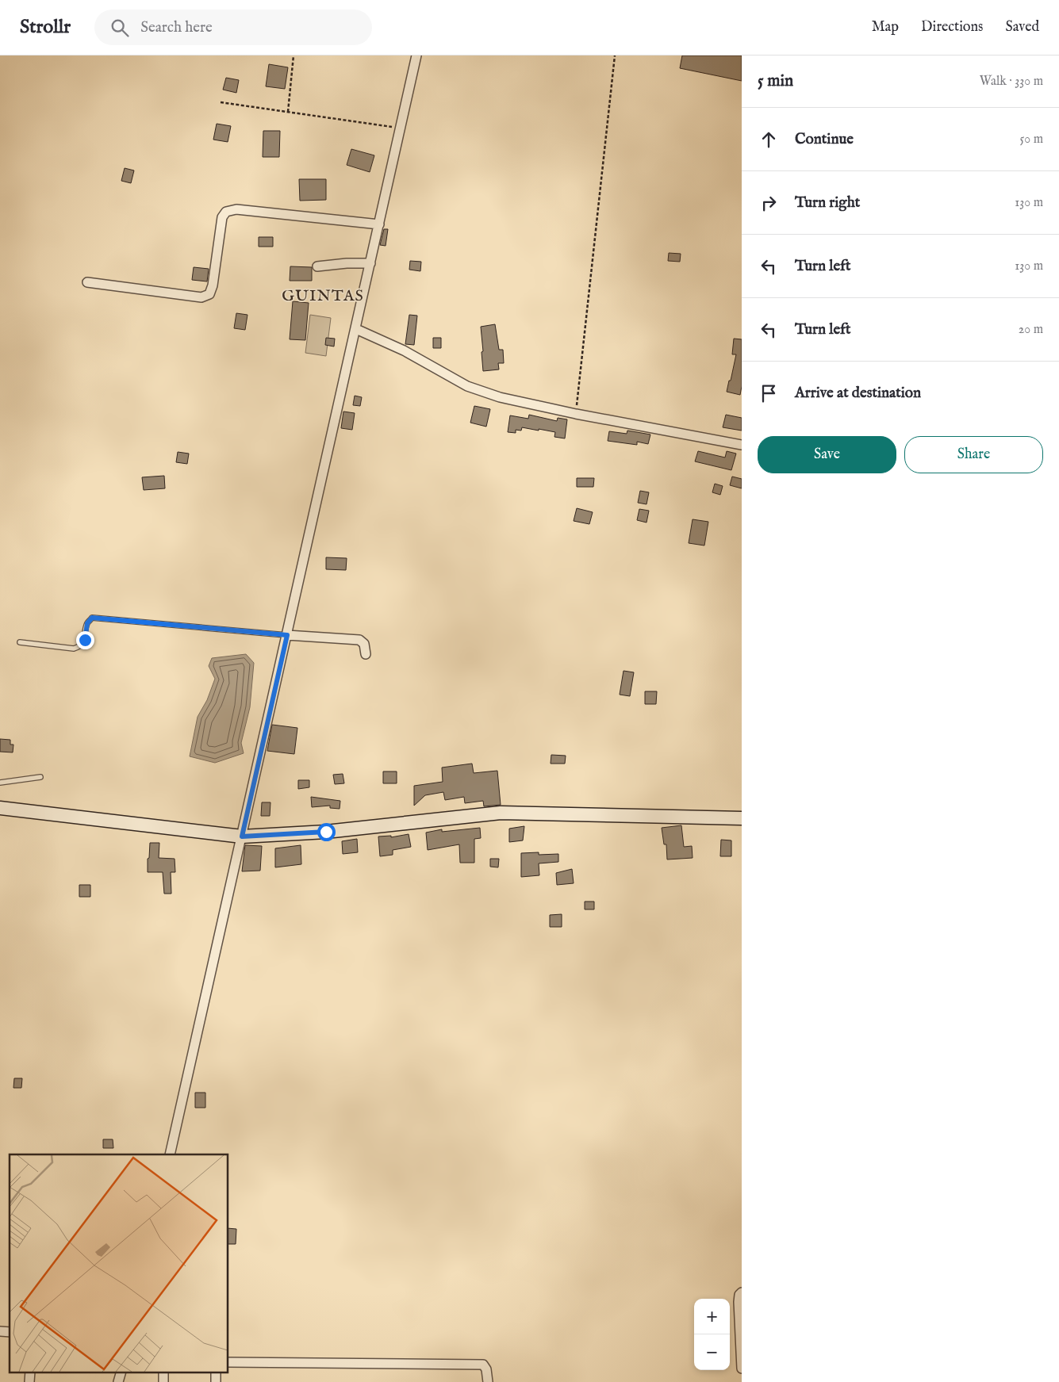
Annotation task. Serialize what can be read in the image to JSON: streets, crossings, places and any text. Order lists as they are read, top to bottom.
{
  "districts": ["GUINTAS"],
  "page": {
    "header": "Strollr",
    "search": "Search here",
    "nav": ["Map", "Directions", "Saved"],
    "heading": ["5 min", "Walk · 330 m"],
    "list": [
      ["Continue", "50 m"],
      ["Turn right", "130 m"],
      ["Turn left", "130 m"],
      ["Turn left", "20 m"],
      "Arrive at destination"
    ],
    "buttons": ["Save", "Share"],
    "map_buttons": ["+", "−"]
  }
}
